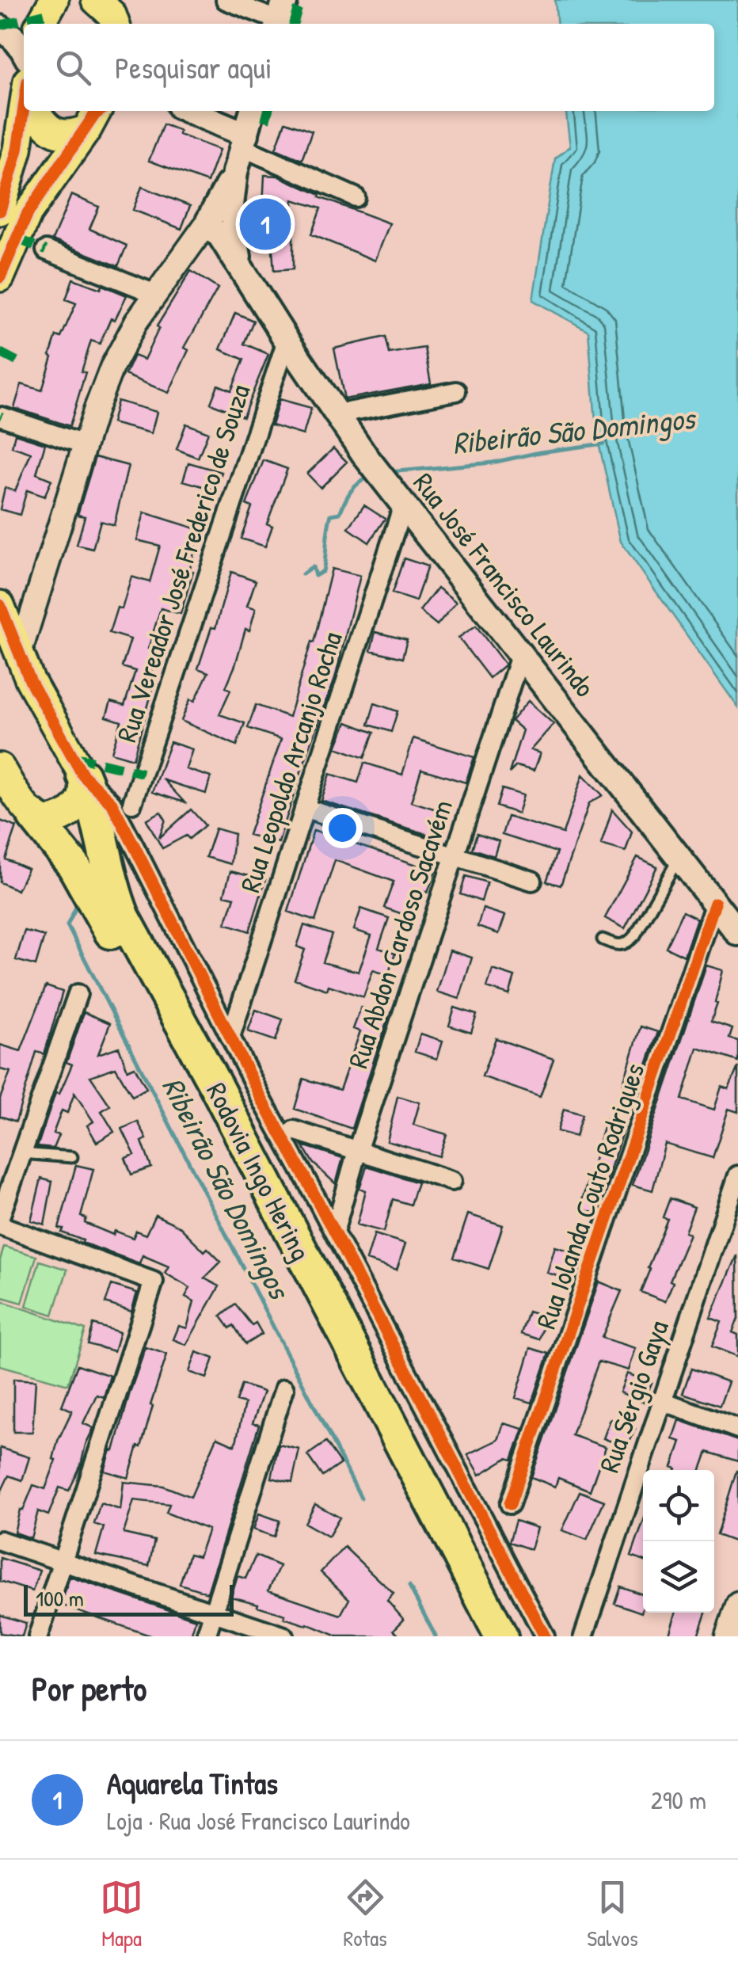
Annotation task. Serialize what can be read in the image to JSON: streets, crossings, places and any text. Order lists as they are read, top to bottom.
{
  "streets": {
    "highway": ["Rodovia Ingo Hering"],
    "main road": ["Rua José Francisco Laurindo"],
    "street": [
      "Rua Vereador José Frederico de Souza",
      "Rua Leopoldo Arcanjo Rocha",
      "Rua Abdon Cardoso Sacavém",
      "Rua Iolanda Couto Rodrigues",
      "Rua Sérgio Gaya"
    ]
  },
  "crossings": [
    ["Rua Vereador José Frederico de Souza", "Rua José Francisco Laurindo"],
    ["Rua José Francisco Laurindo", "Rua Leopoldo Arcanjo Rocha"],
    ["Rua José Francisco Laurindo", "Rua Abdon Cardoso Sacavém"],
    ["Rua José Francisco Laurindo", "Rua Iolanda Couto Rodrigues"]
  ],
  "water": ["Ribeirão São Domingos"],
  "scale_bar": "100 m",
  "page": {
    "search": "Pesquisar aqui",
    "pins": "1",
    "scale": "100 m",
    "heading": "Por perto",
    "list": [
      {
        "mark": "1",
        "name": "Aquarela Tintas",
        "note": "Loja · Rua José Francisco Laurindo",
        "value": "290 m"
      }
    ],
    "nav": ["Mapa", "Rotas", "Salvos"]
  }
}
